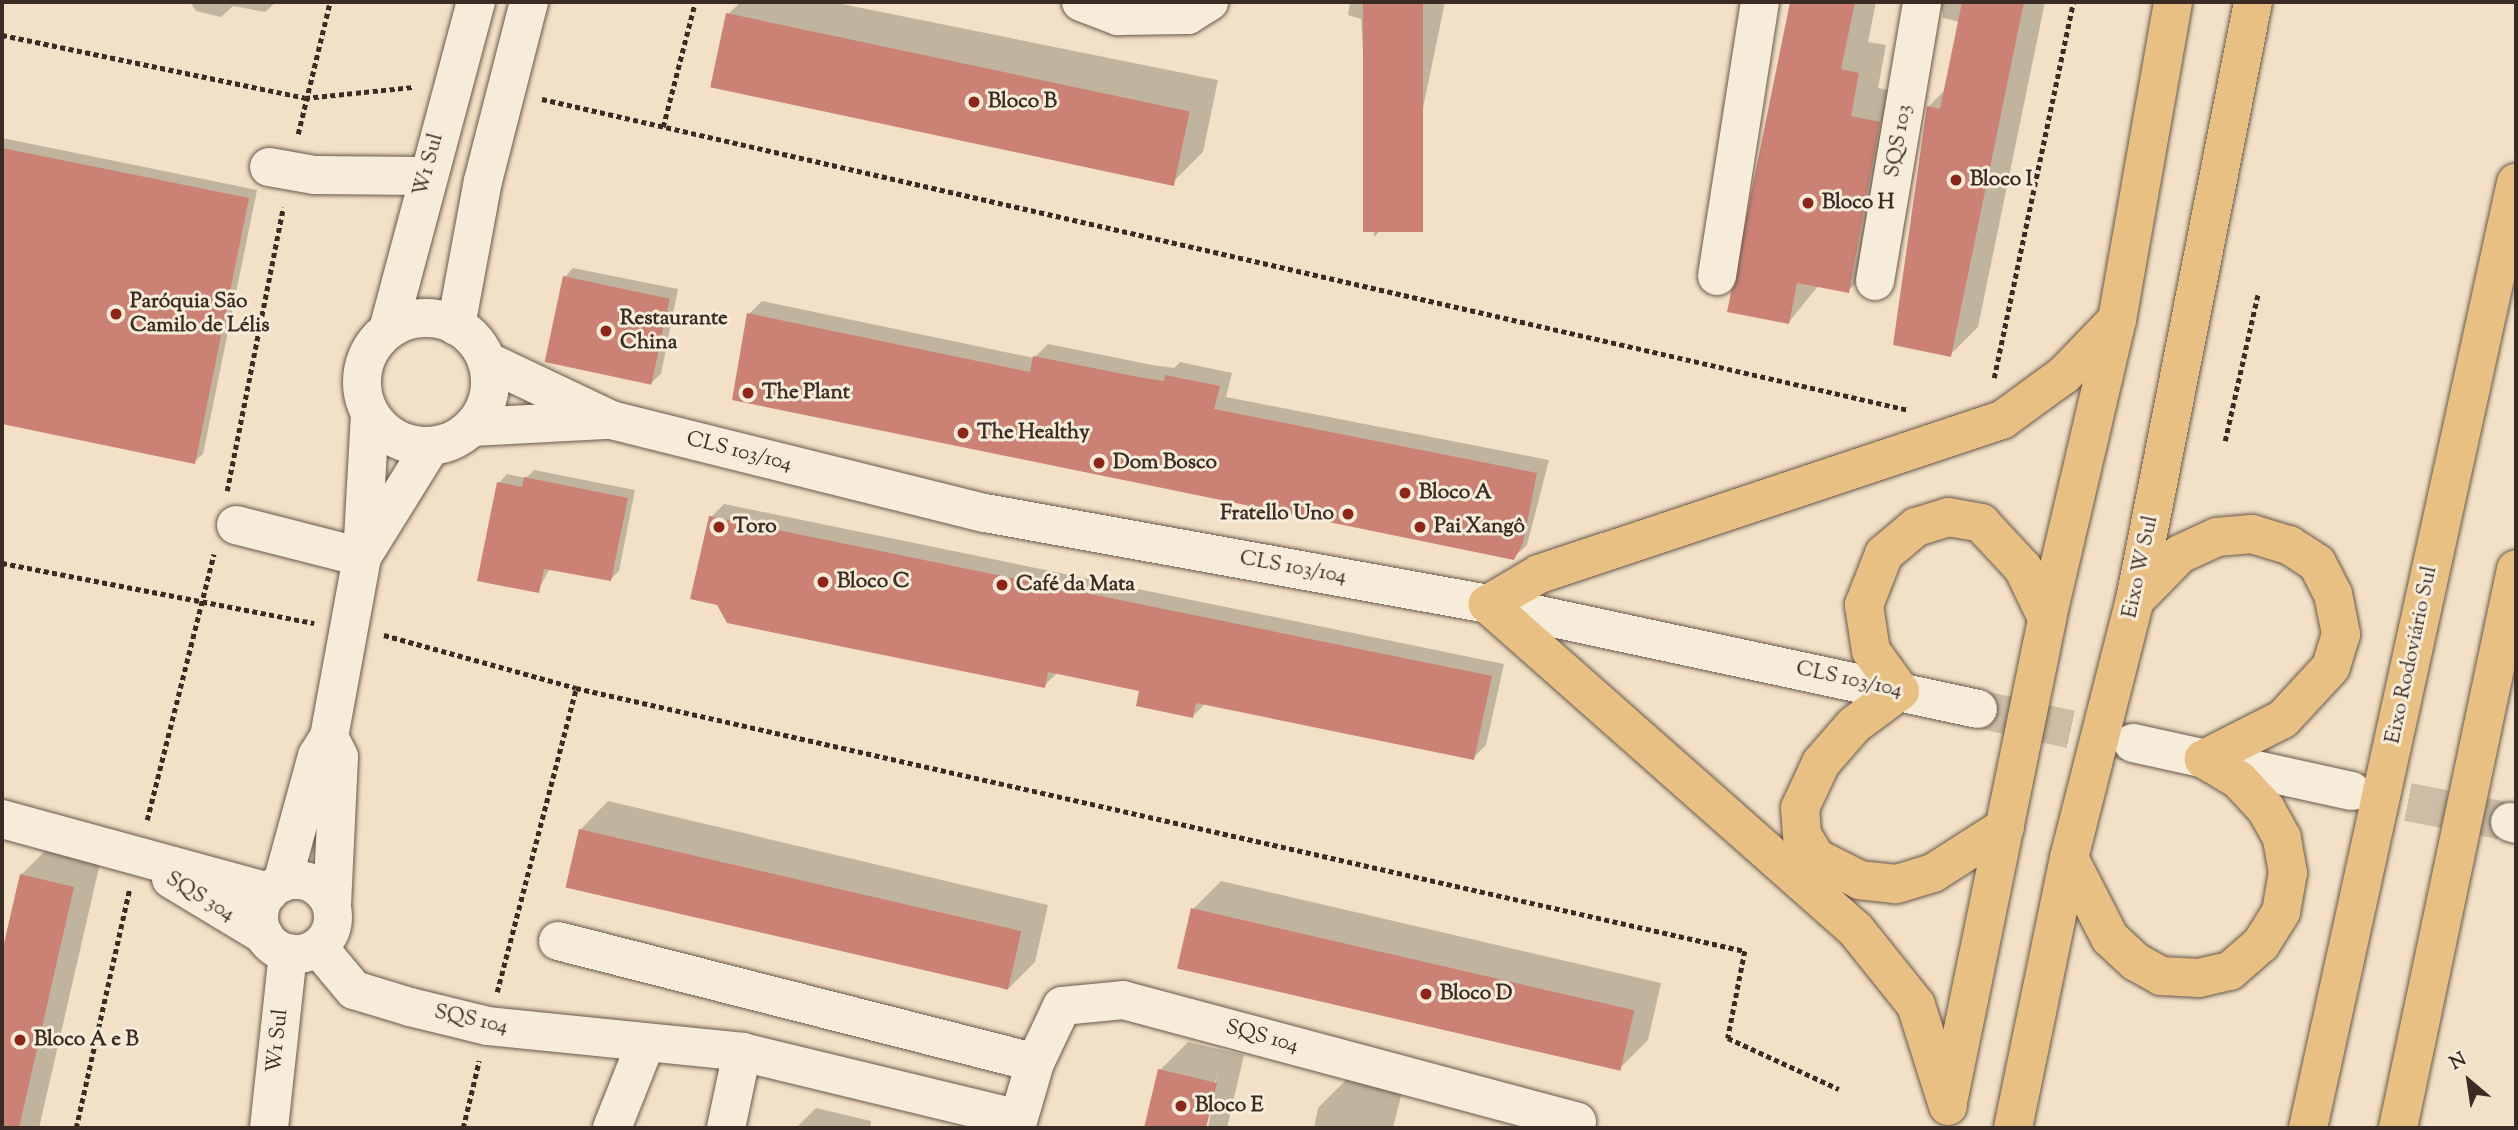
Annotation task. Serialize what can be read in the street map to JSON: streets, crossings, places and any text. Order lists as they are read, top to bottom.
{
  "streets": {
    "main road": ["Eixo W Sul", "Eixo Rodoviário Sul"],
    "street": [
      "SQS 103",
      "W1 Sul",
      "CLS 103/104",
      "SQS 304",
      "SQS 104"
    ]
  },
  "crossings": [
    ["W1 Sul", "CLS 103/104"],
    ["W1 Sul", "SQS 304"],
    ["W1 Sul", "SQS 104"],
    ["SQS 304", "SQS 104"]
  ],
  "places": [
    "Bloco B",
    "Bloco I",
    "Bloco H",
    "Paróquia São Camilo de Lélis",
    "Restaurante China",
    "The Plant",
    "The Healthy",
    "Dom Bosco",
    "Bloco A",
    "Fratello Uno",
    "Toro",
    "Pai Xangô",
    "Bloco C",
    "Café da Mata",
    "Bloco D",
    "Bloco A e B",
    "Bloco E"
  ],
  "north": "top left"
}
